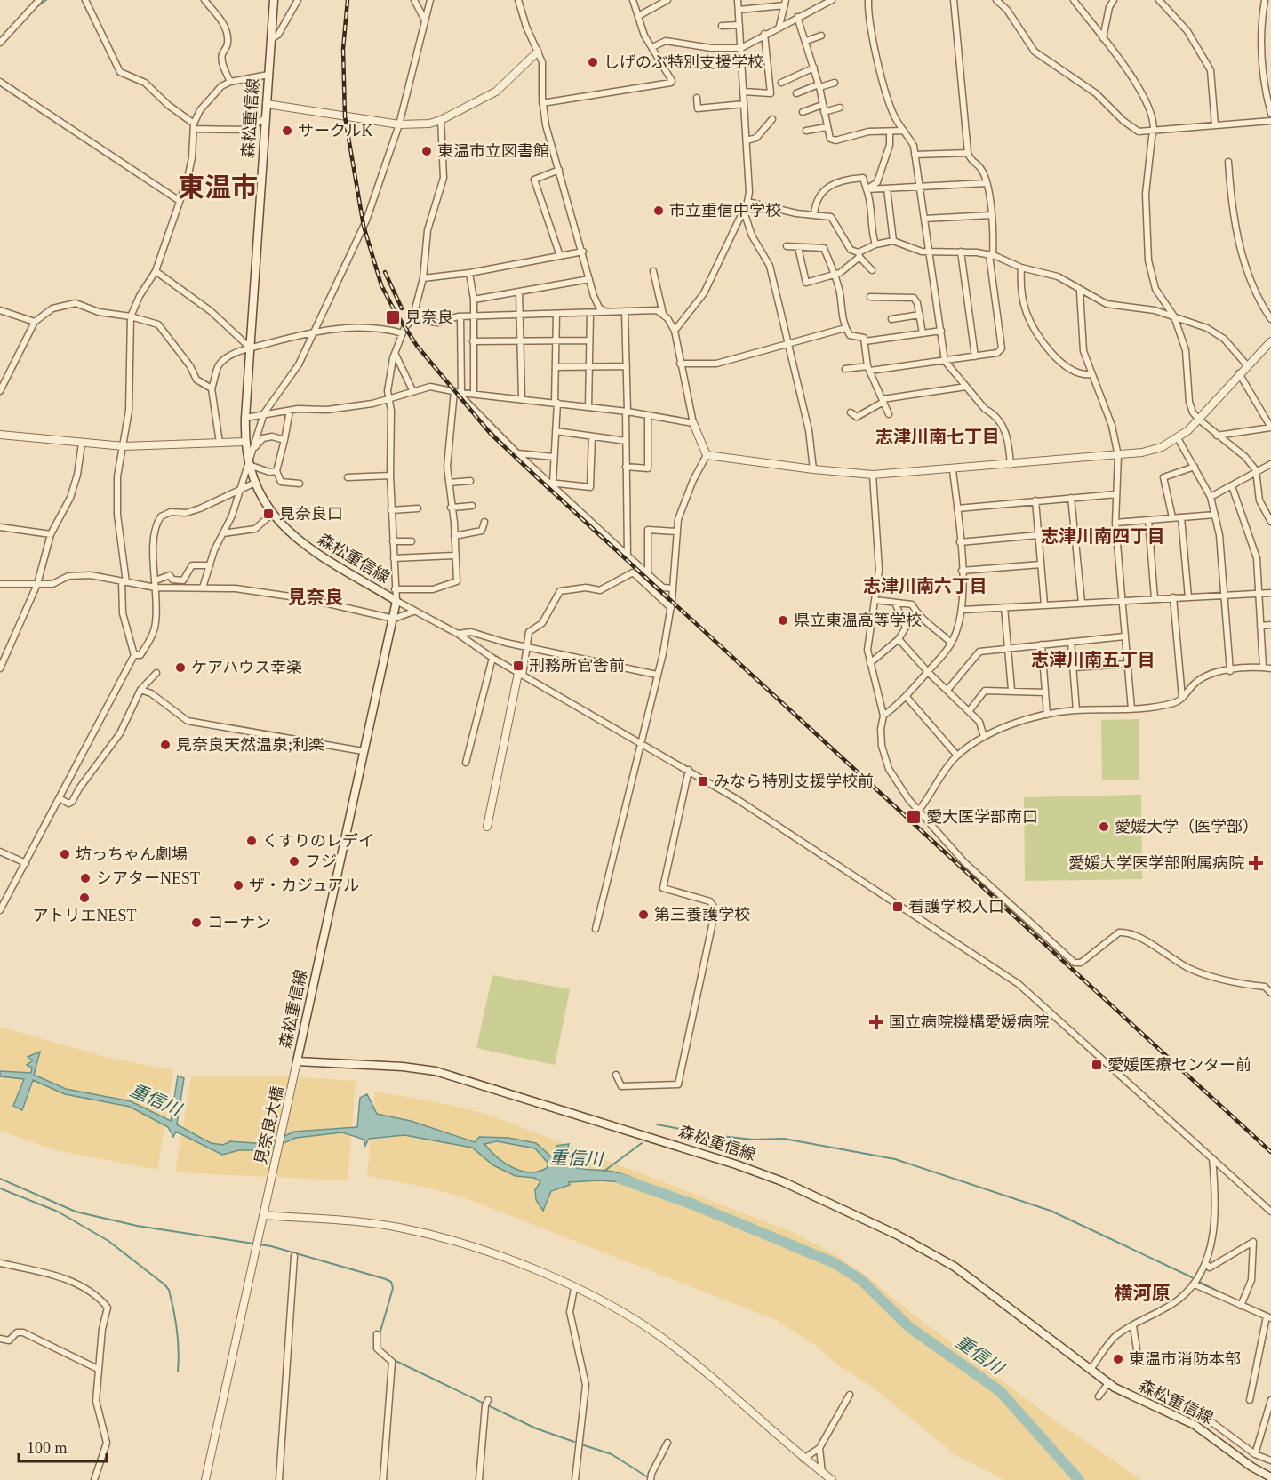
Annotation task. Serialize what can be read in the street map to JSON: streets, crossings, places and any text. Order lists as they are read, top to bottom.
{
  "streets": {
    "main road": ["森松重信線"],
    "street": ["見奈良大橋"]
  },
  "crossings": [
    ["森松重信線", "見奈良大橋"]
  ],
  "districts": [
    "東温市",
    "志津川南七丁目",
    "志津川南四丁目",
    "志津川南六丁目",
    "見奈良",
    "志津川南五丁目",
    "横河原"
  ],
  "water": ["重信川"],
  "places": {
    "other": [
      "しげのぶ特別支援学校",
      "サークルK",
      "東温市立図書館",
      "市立重信中学校",
      "県立東温高等学校",
      "ケアハウス幸楽",
      "見奈良天然温泉;利楽",
      "愛媛大学（医学部）",
      "くすりのレデイ",
      "坊っちゃん劇場",
      "フジ",
      "シアターNEST",
      "ザ・カジュアル",
      "アトリエNEST",
      "第三養護学校",
      "コーナン",
      "東温市消防本部"
    ],
    "transit": [
      "見奈良",
      "見奈良口",
      "刑務所官舎前",
      "みなら特別支援学校前",
      "愛大医学部南口",
      "看護学校入口",
      "愛媛医療センター前"
    ],
    "health": ["愛媛大学医学部附属病院", "国立病院機構愛媛病院"]
  },
  "scale_bar": "100 m"
}
